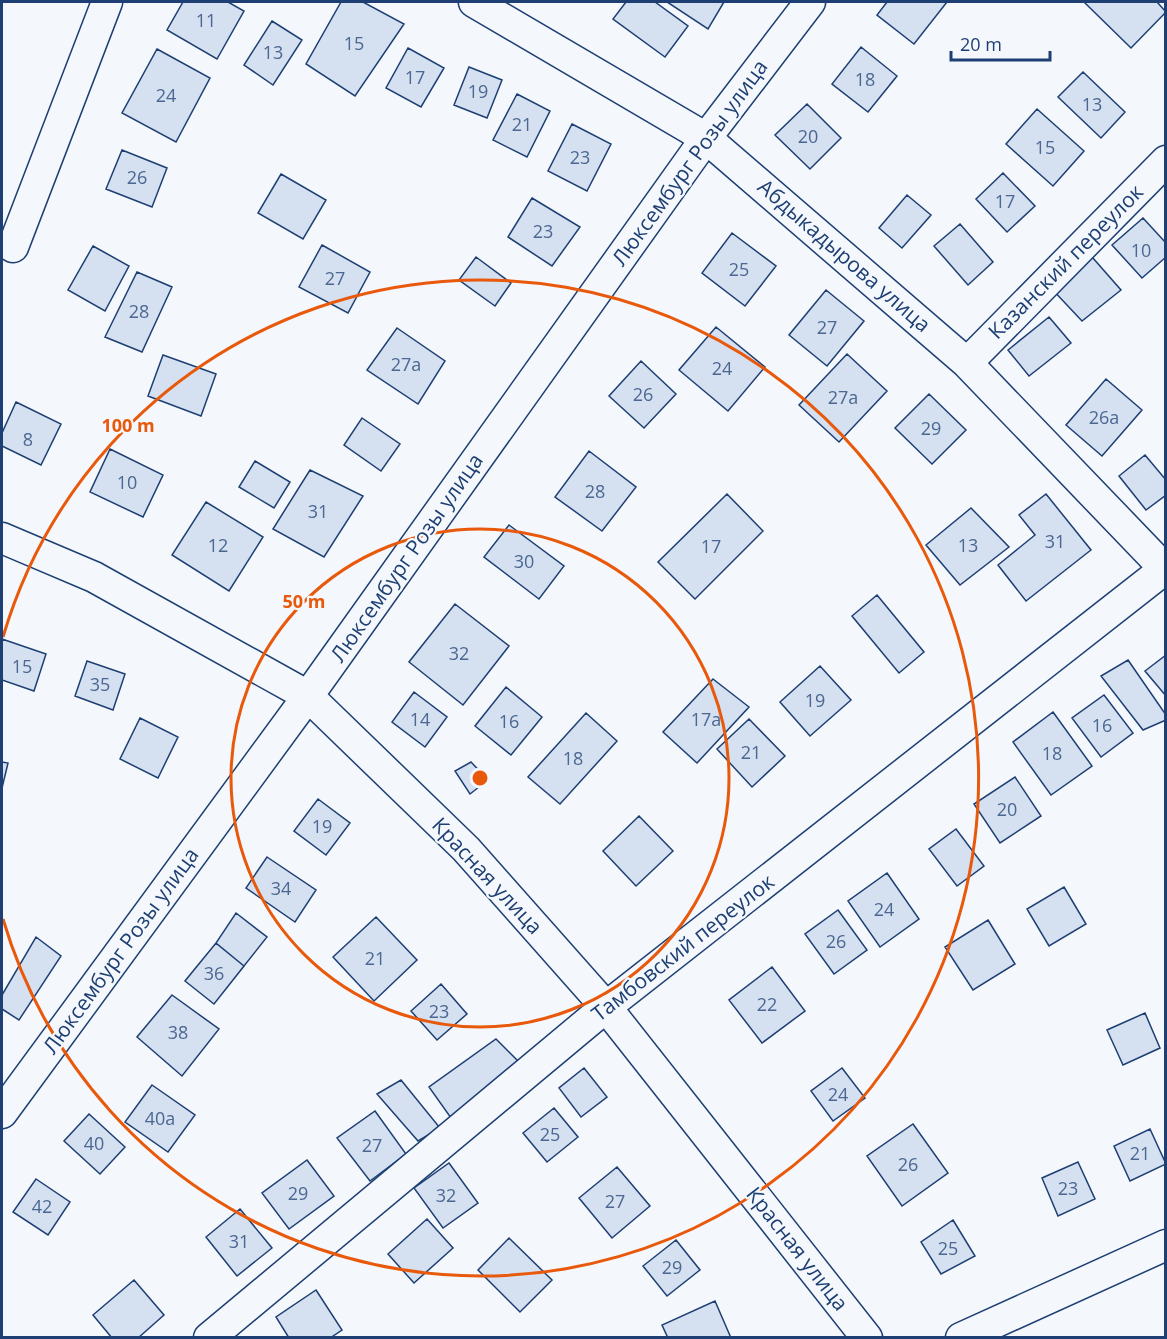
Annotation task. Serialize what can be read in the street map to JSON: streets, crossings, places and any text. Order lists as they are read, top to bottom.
{
  "streets": {
    "street": [
      "Люксембург Розы улица",
      "Абдыкадырова улица",
      "Казанский переулок",
      "Красная улица",
      "Тамбовский переулок"
    ]
  },
  "crossings": [
    ["Люксембург Розы улица", "Абдыкадырова улица"],
    ["Люксембург Розы улица", "Красная улица"],
    ["Абдыкадырова улица", "Казанский переулок"],
    ["Абдыкадырова улица", "Тамбовский переулок"],
    ["Красная улица", "Тамбовский переулок"]
  ],
  "house_numbers": [
    "11",
    "15",
    "13",
    "17",
    "18",
    "19",
    "24",
    "13",
    "21",
    "20",
    "15",
    "23",
    "26",
    "17",
    "23",
    "10",
    "25",
    "27",
    "28",
    "27",
    "27a",
    "24",
    "26",
    "27a",
    "26a",
    "29",
    "8",
    "10",
    "28",
    "31",
    "31",
    "12",
    "13",
    "17",
    "30",
    "32",
    "15",
    "35",
    "19",
    "14",
    "17a",
    "16",
    "16",
    "21",
    "18",
    "18",
    "20",
    "19",
    "34",
    "24",
    "26",
    "21",
    "36",
    "22",
    "23",
    "38",
    "24",
    "40а",
    "25",
    "40",
    "27",
    "21",
    "26",
    "23",
    "29",
    "32",
    "27",
    "42",
    "31",
    "25",
    "29"
  ],
  "scale_bar": "20 m",
  "rings": ["100 m", "50 m"]
}
